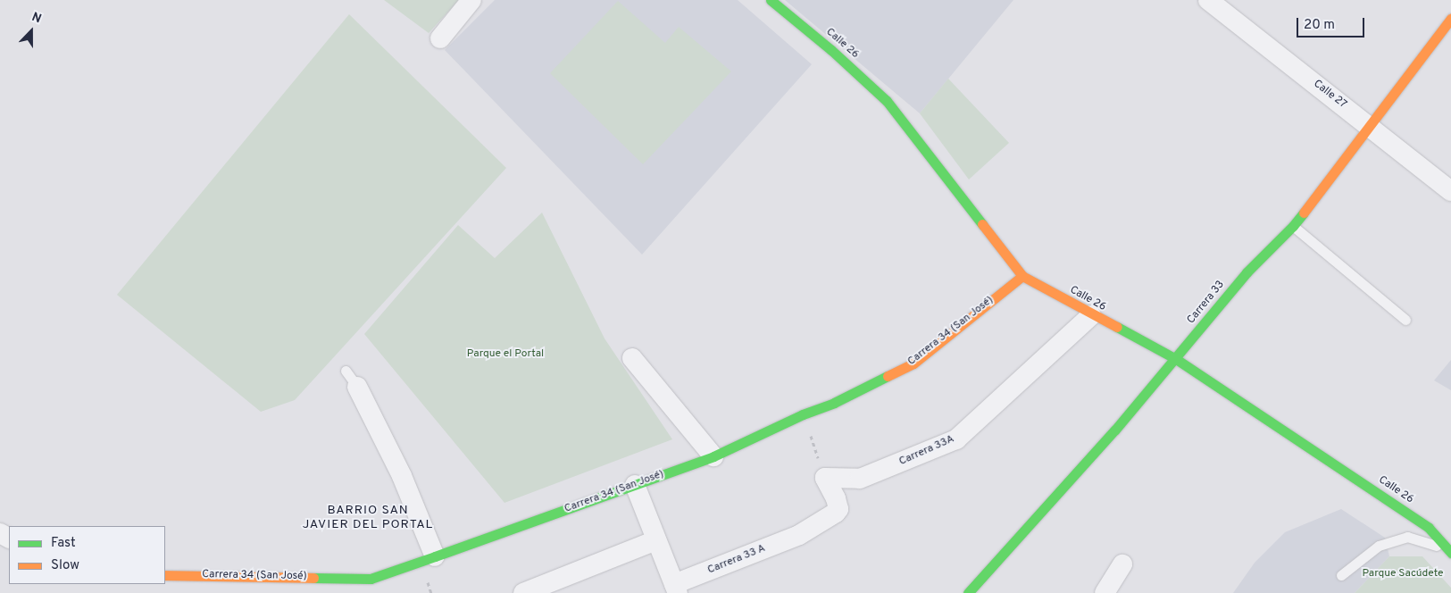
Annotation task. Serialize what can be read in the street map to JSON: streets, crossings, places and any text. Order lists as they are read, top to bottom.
{
  "streets": {
    "street": [
      "Calle 26",
      "Calle 27",
      "Carrera 33",
      "Carrera 34 (San José)",
      "Carrera 33A",
      "Carrera 33 A"
    ]
  },
  "crossings": [
    ["Calle 26", "Carrera 33"],
    ["Calle 26", "Carrera 34 (San José)"],
    ["Calle 26", "Carrera 33A"],
    ["Calle 27", "Carrera 33"],
    ["Carrera 33A", "Carrera 33 A"]
  ],
  "districts": ["BARRIO SAN JAVIER DEL PORTAL"],
  "parks": ["Parque el Portal", "Parque Sacúdete"],
  "legend": ["Fast", "Slow"],
  "scale_bar": "20 m",
  "north": "top"
}
